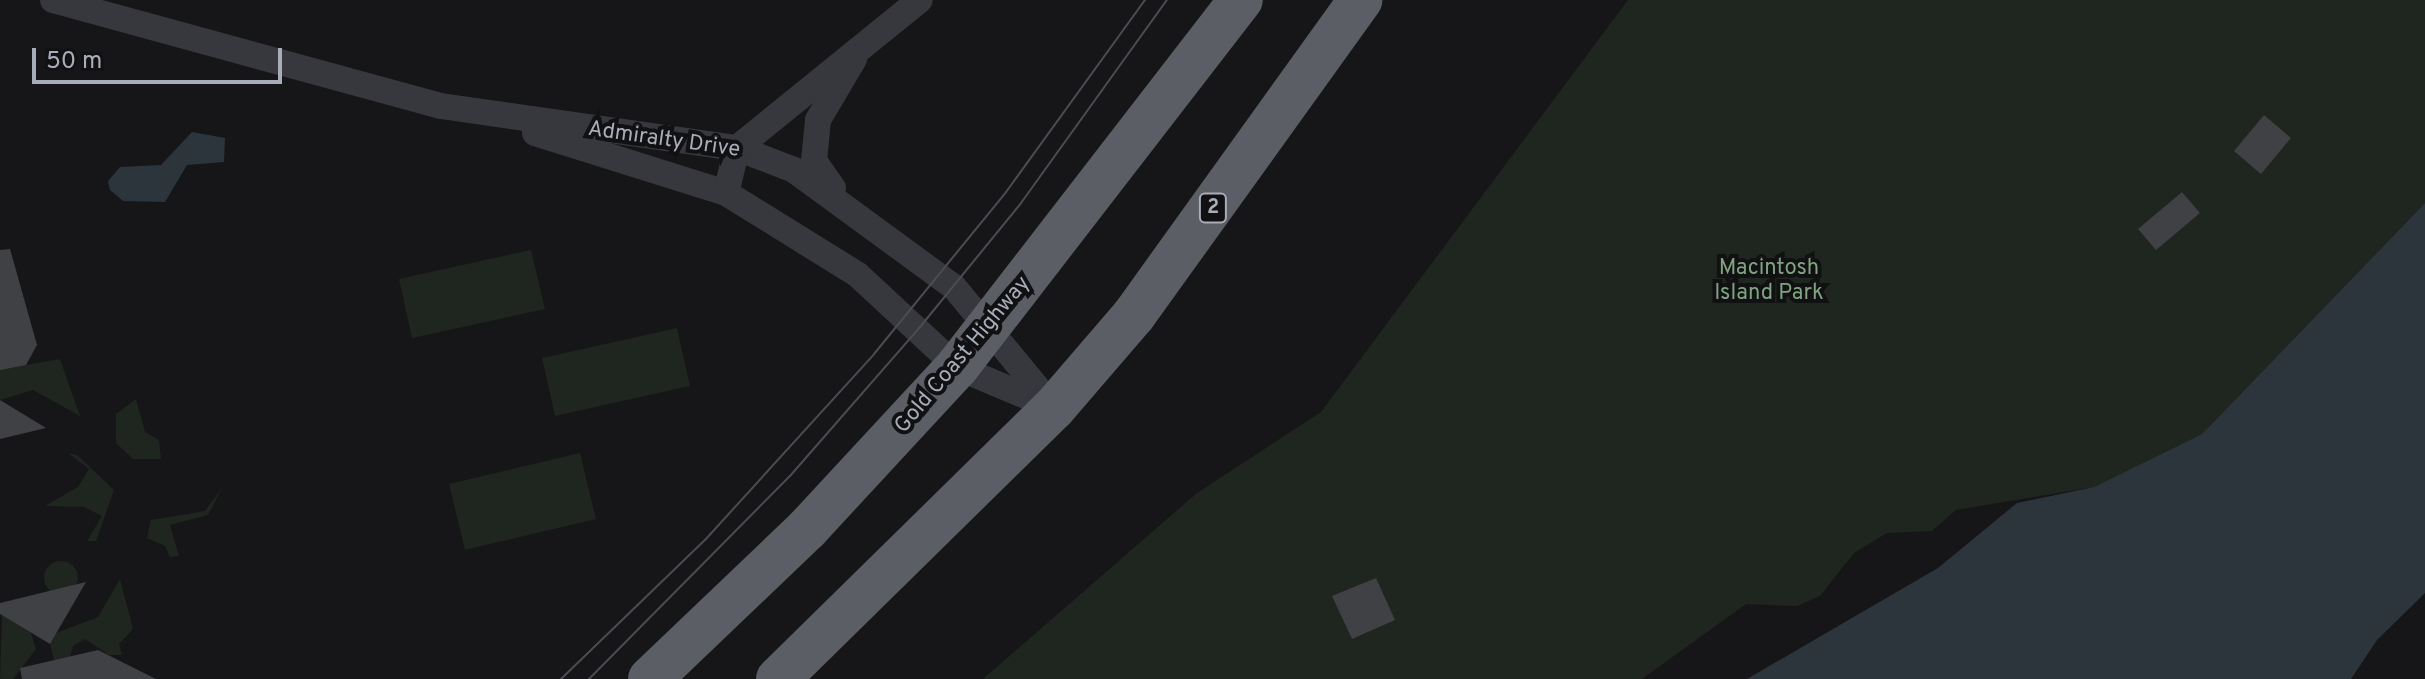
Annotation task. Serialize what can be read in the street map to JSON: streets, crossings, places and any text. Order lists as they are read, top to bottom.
{
  "streets": {
    "highway": ["2", "Gold Coast Highway"],
    "street": ["Admiralty Drive"]
  },
  "crossings": [
    ["Admiralty Drive", "2"],
    ["Admiralty Drive", "Gold Coast Highway"]
  ],
  "parks": ["Macintosh Island Park"],
  "scale_bar": "50 m"
}
